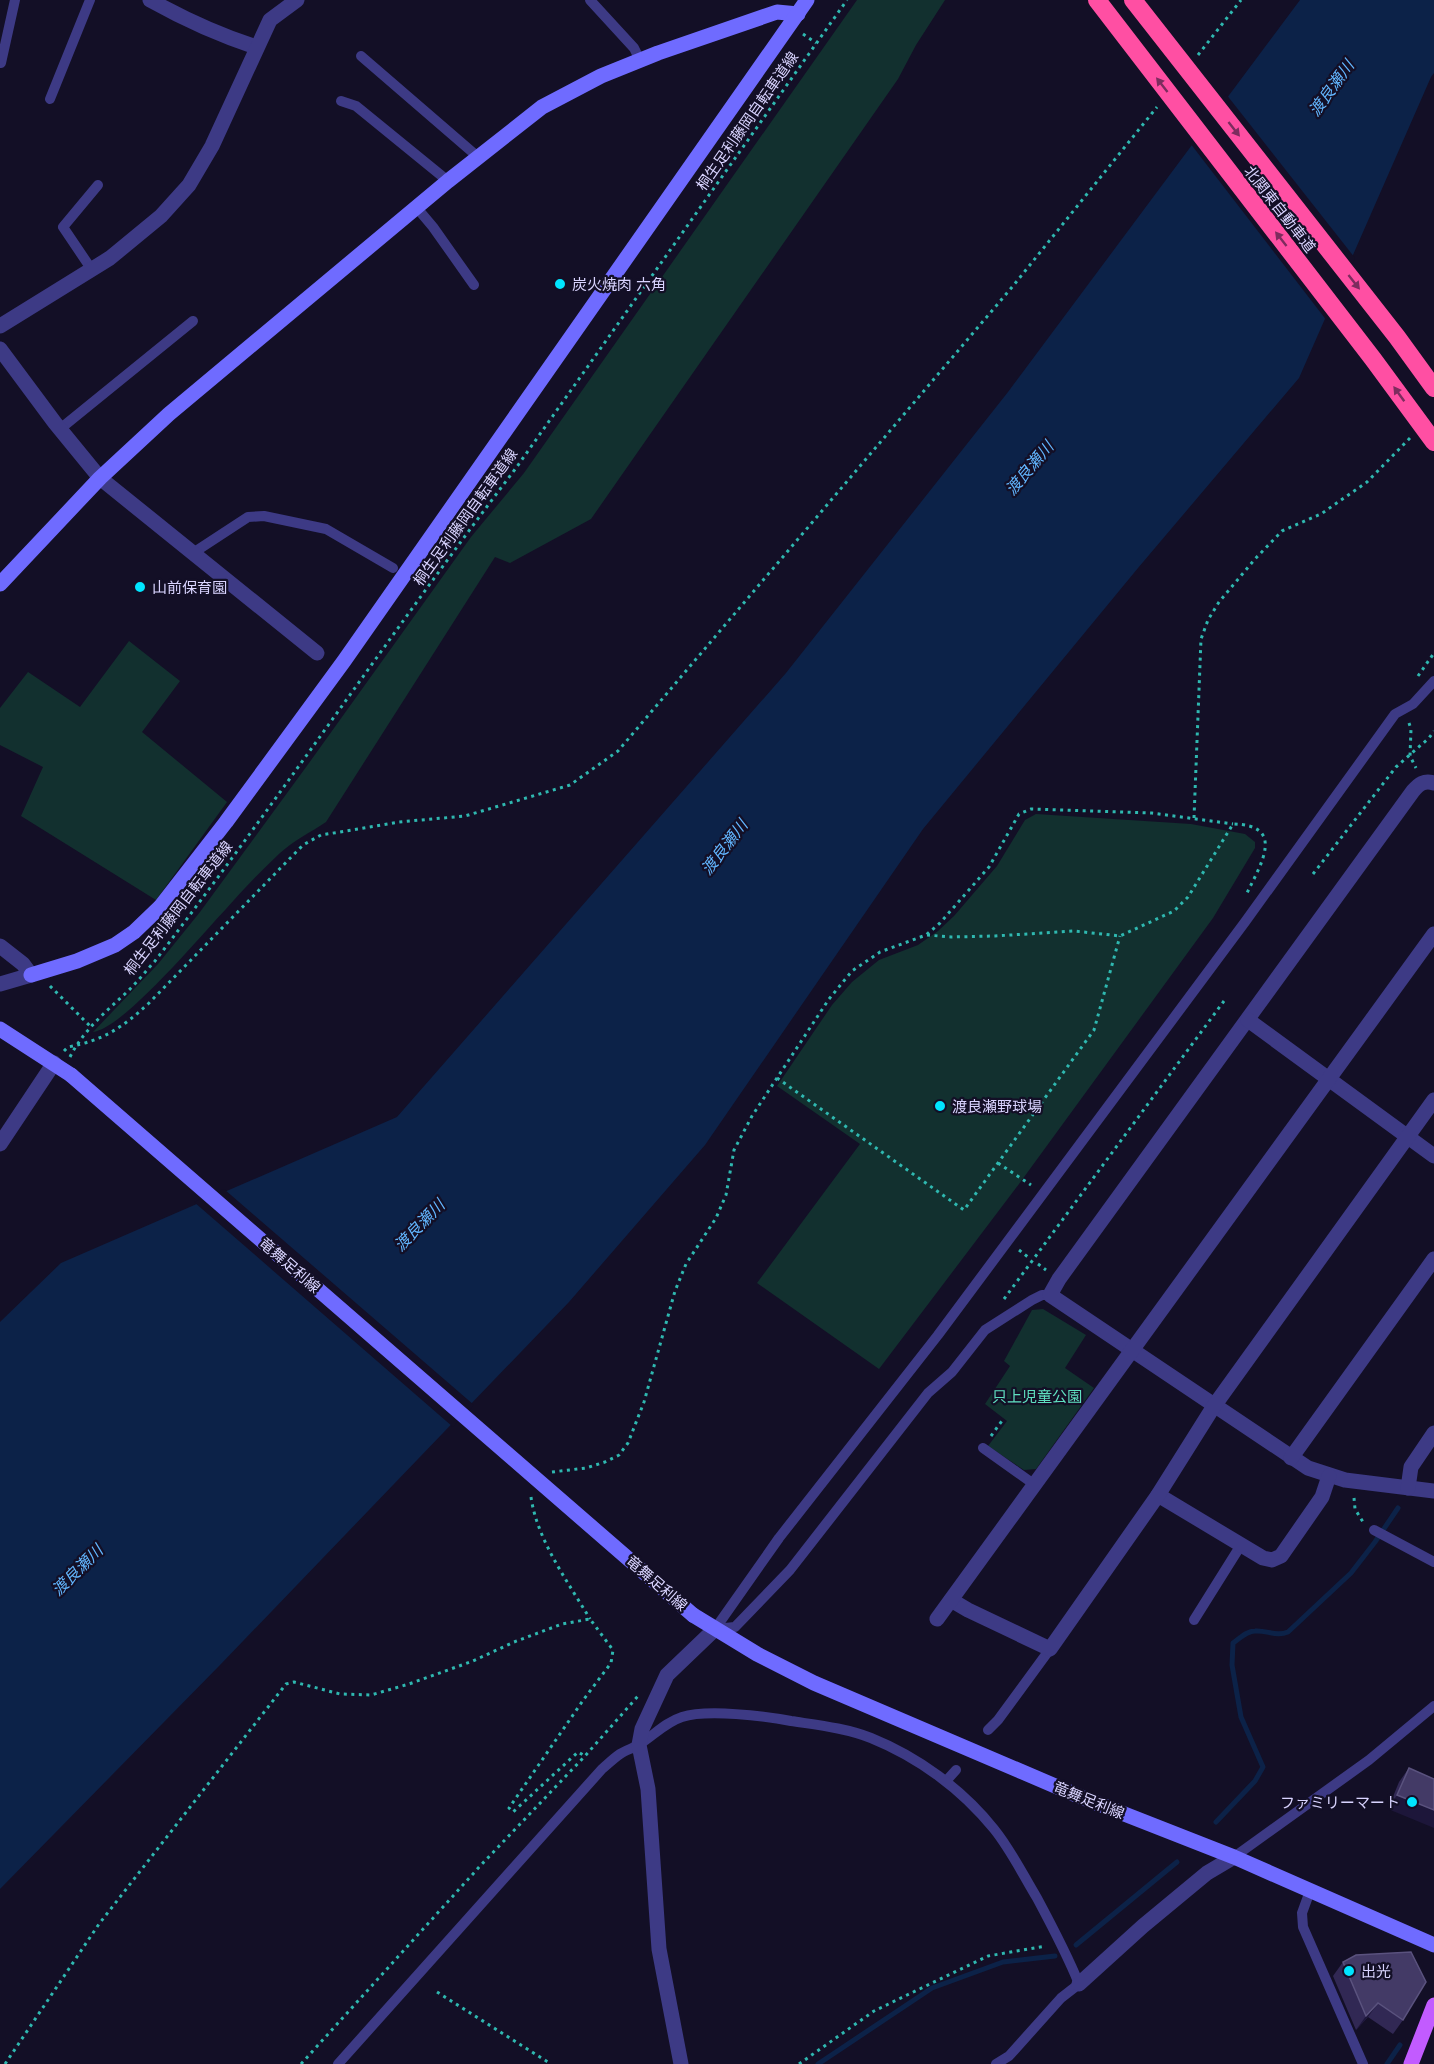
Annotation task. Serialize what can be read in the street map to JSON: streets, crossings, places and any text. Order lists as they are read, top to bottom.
{
  "streets": {
    "highway": ["北関東自動車道"],
    "street": ["竜舞足利線"],
    "path": ["桐生足利藤岡自転車道線"]
  },
  "water": ["渡良瀬川"],
  "parks": ["只上児童公園"],
  "places": [
    "炭火焼肉 六角",
    "山前保育園",
    "渡良瀬野球場",
    "ファミリーマート",
    "出光"
  ]
}
